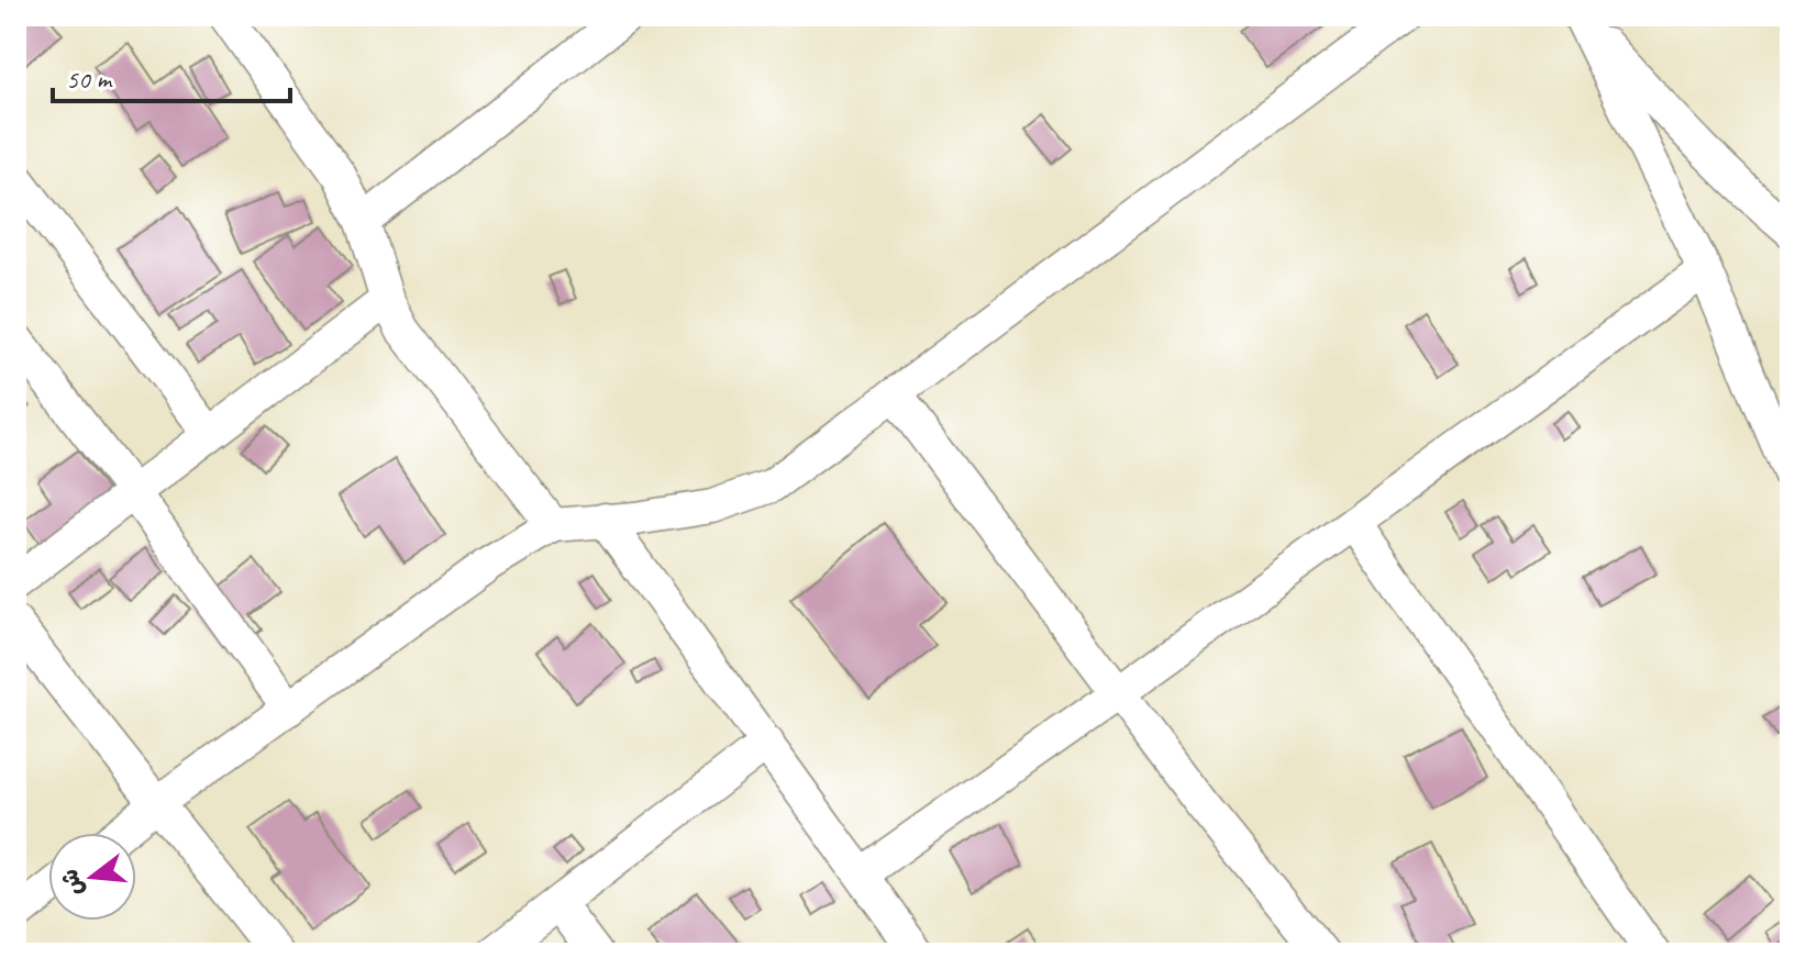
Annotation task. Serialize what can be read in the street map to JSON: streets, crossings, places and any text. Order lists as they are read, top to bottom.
{
  "scale_bar": "50 m",
  "north": "left"
}
